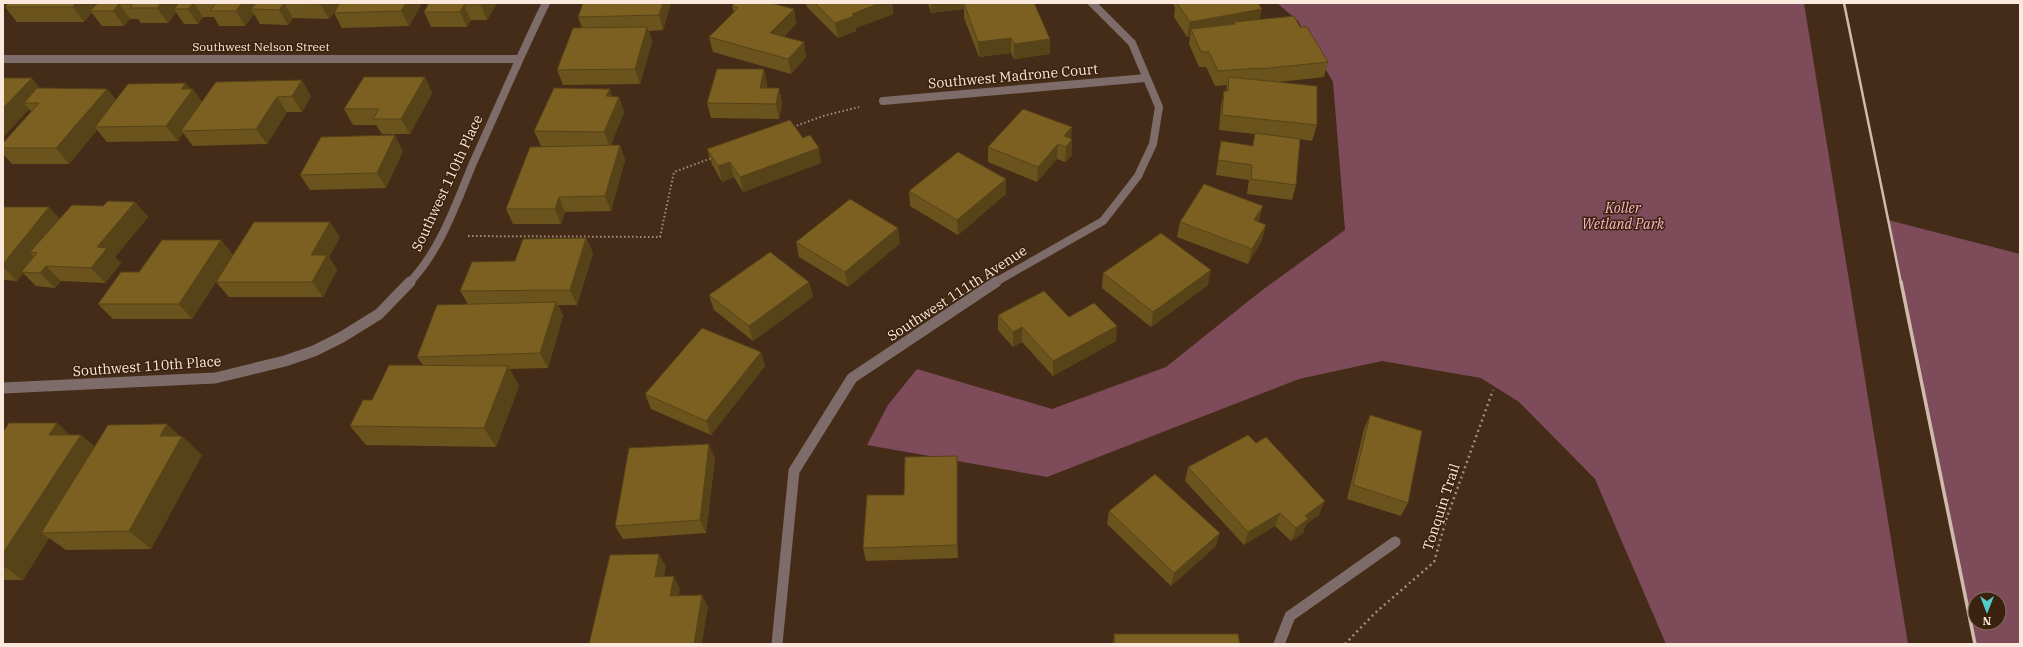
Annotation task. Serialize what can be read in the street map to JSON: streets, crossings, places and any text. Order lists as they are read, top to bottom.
{
  "streets": {
    "street": [
      "Southwest Nelson Street",
      "Southwest Madrone Court",
      "Southwest 110th Place",
      "Southwest 111th Avenue"
    ],
    "path": ["Tonquin Trail"]
  },
  "crossings": [
    ["Southwest Nelson Street", "Southwest 110th Place"],
    ["Southwest Madrone Court", "Southwest 111th Avenue"]
  ],
  "parks": ["Koller Wetland Park"],
  "north": "bottom"
}
